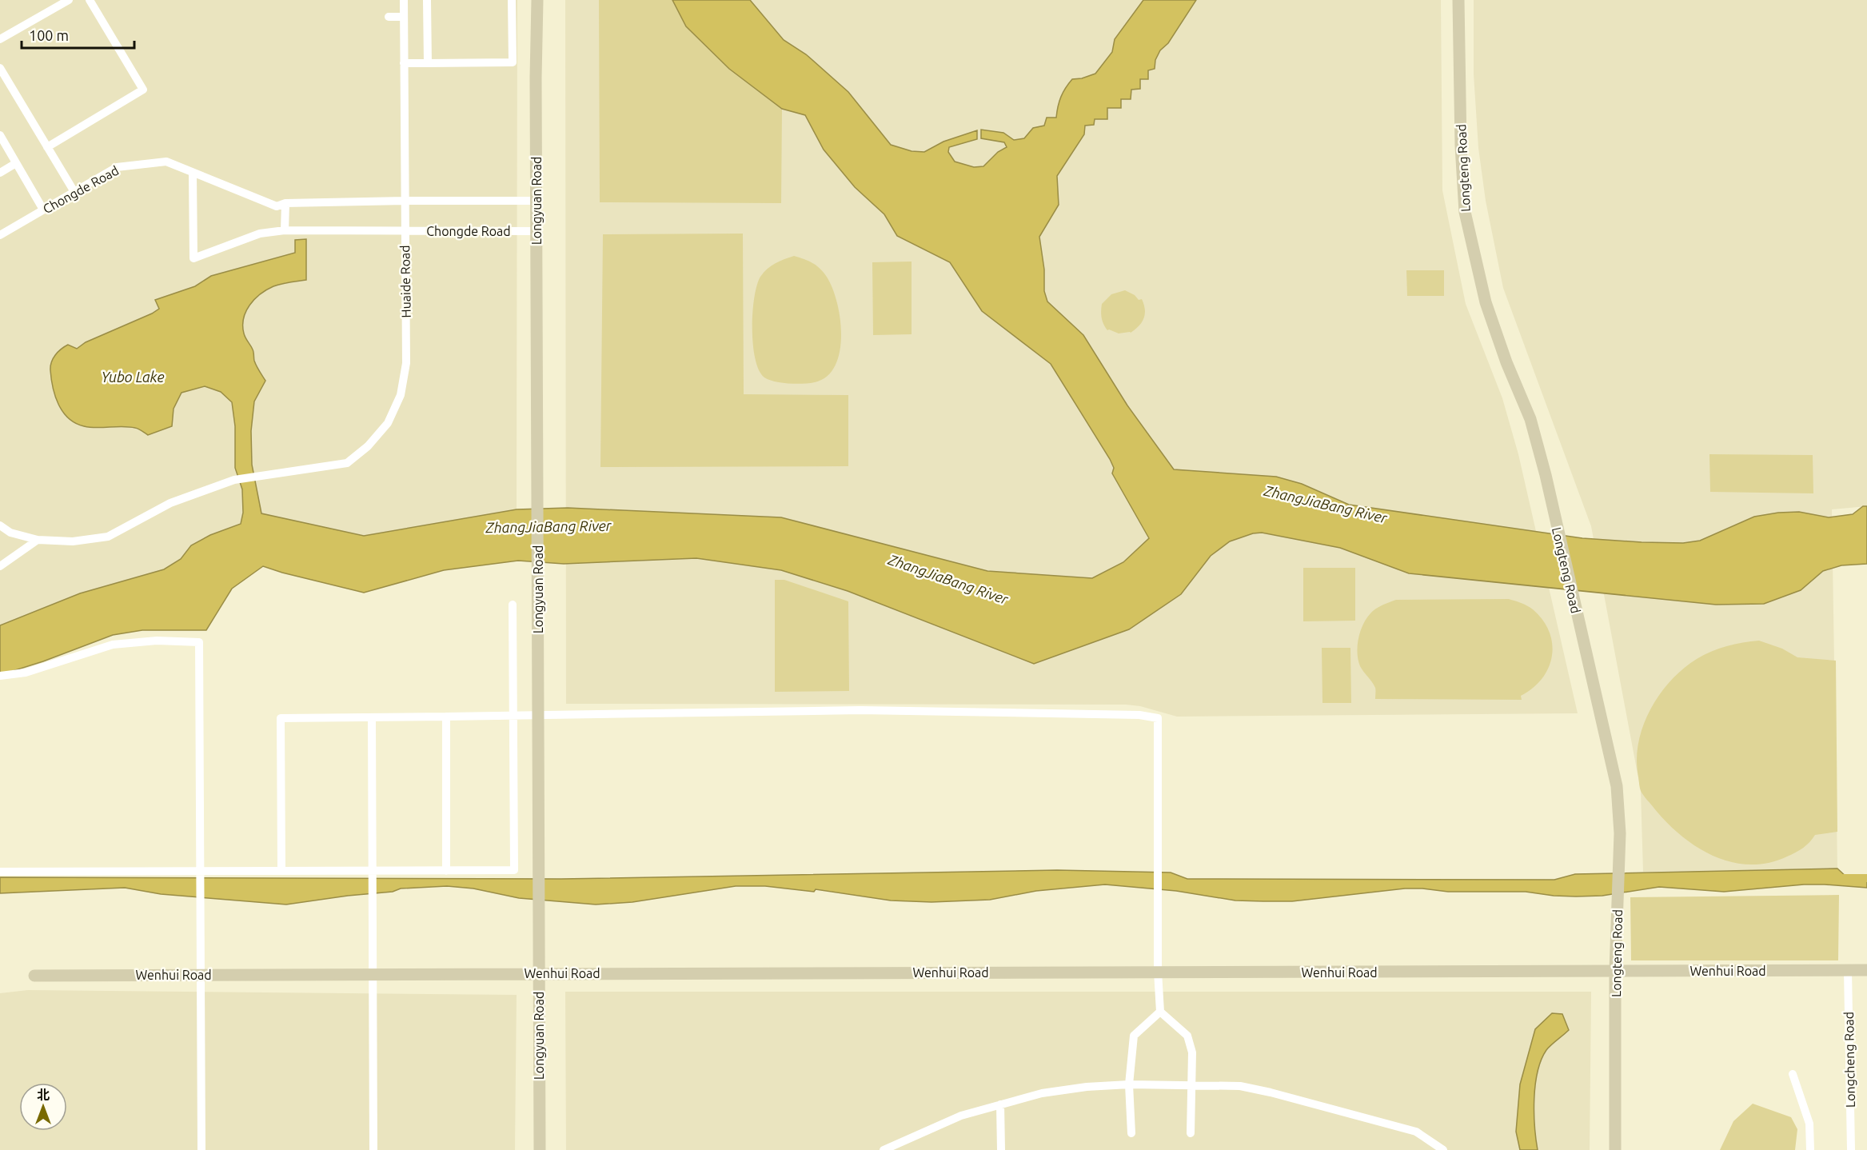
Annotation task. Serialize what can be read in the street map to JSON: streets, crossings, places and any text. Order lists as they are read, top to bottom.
{
  "streets": {
    "main road": ["Longteng Road", "Longyuan Road", "Wenhui Road"],
    "street": ["Chongde Road", "Huaide Road", "Longcheng Road"]
  },
  "crossings": [
    ["Longteng Road", "Wenhui Road"],
    ["Chongde Road", "Longyuan Road"],
    ["Chongde Road", "Huaide Road"],
    ["Longyuan Road", "Wenhui Road"],
    ["Wenhui Road", "Longcheng Road"]
  ],
  "water": ["Yubo Lake", "ZhangJiaBang River"],
  "scale_bar": "100 m",
  "north": "top"
}
